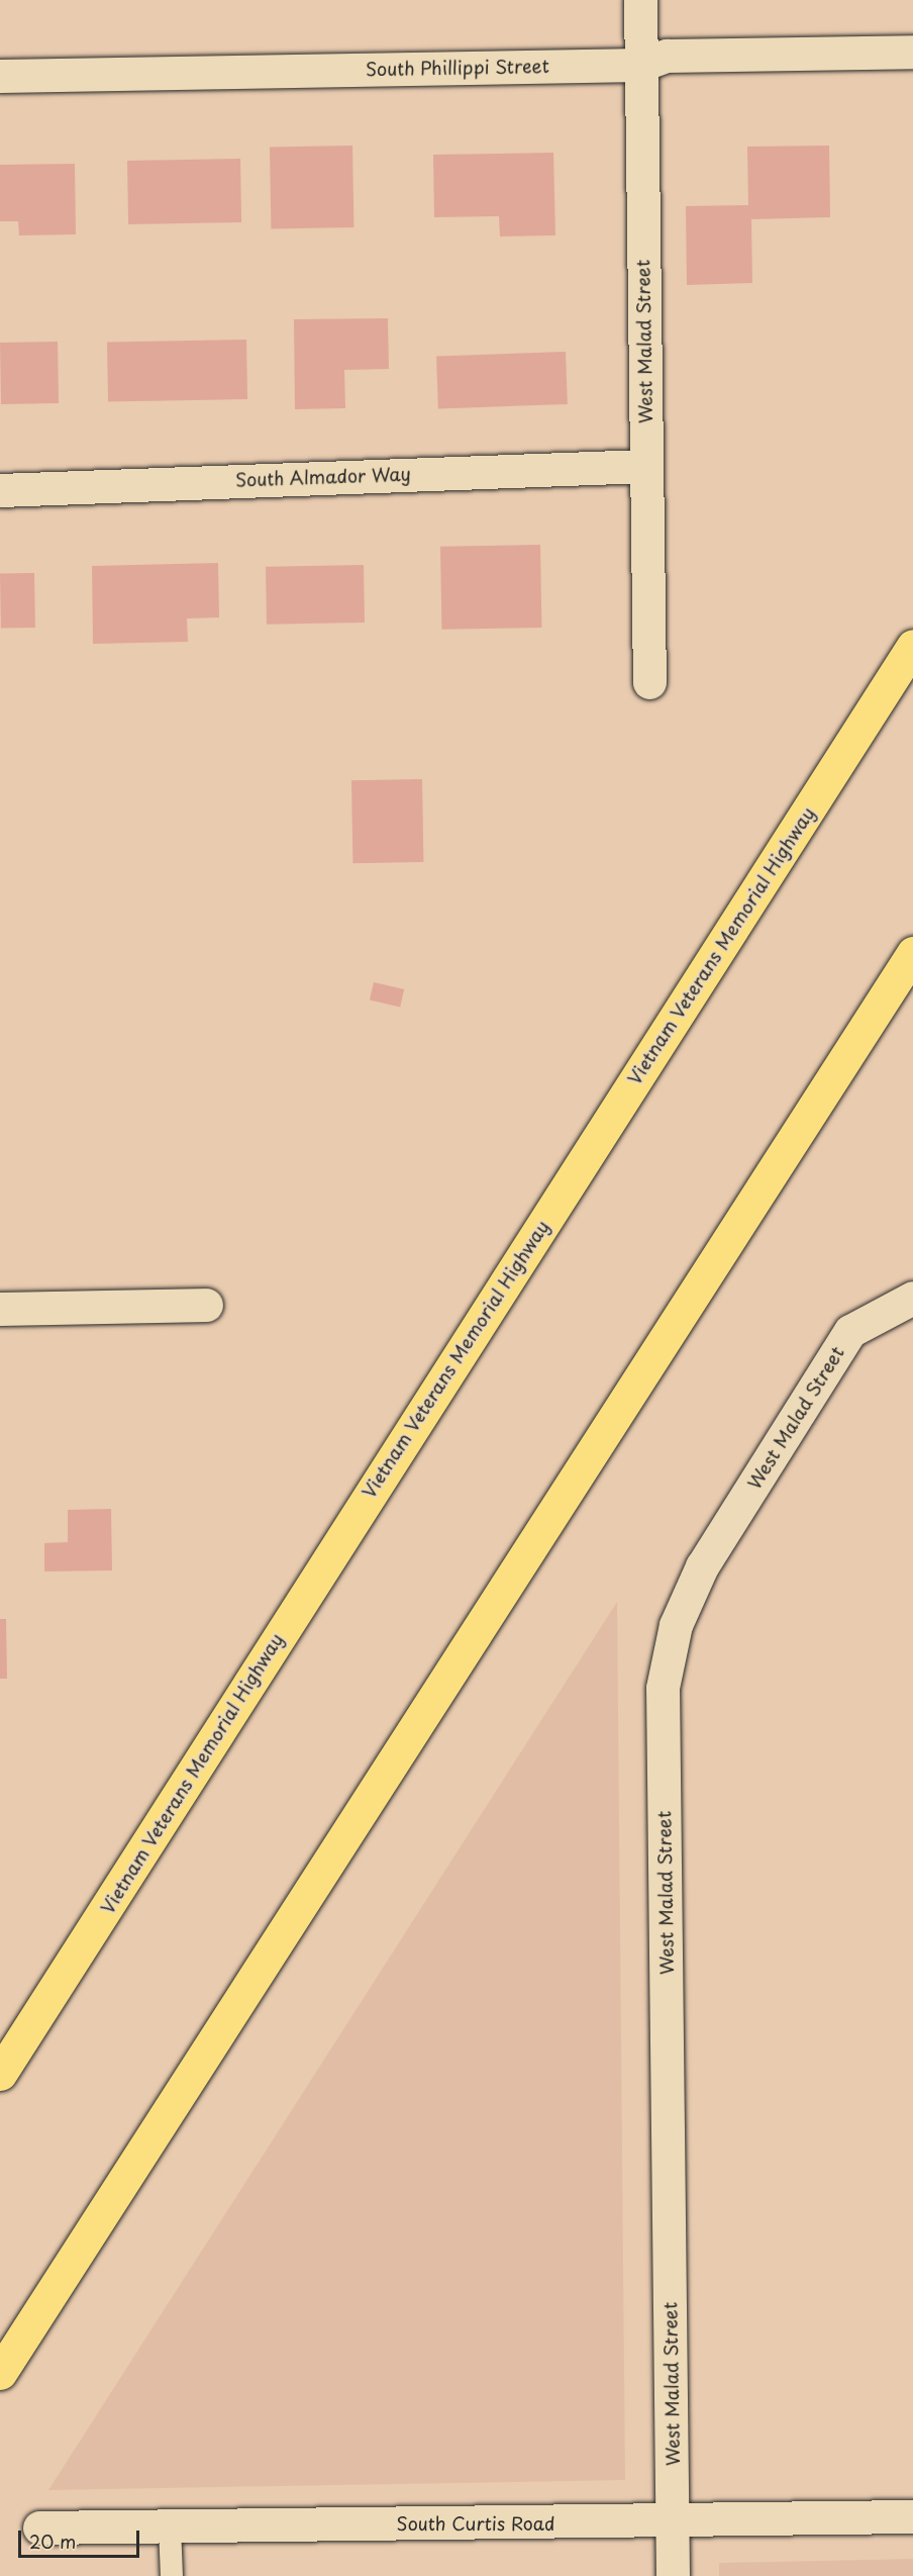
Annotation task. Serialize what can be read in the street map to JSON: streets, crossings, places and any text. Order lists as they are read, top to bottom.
{
  "streets": {
    "highway": ["Vietnam Veterans Memorial Highway"],
    "street": [
      "South Phillippi Street",
      "West Malad Street",
      "South Almador Way",
      "South Curtis Road"
    ]
  },
  "crossings": [
    ["South Phillippi Street", "West Malad Street"],
    ["West Malad Street", "South Almador Way"],
    ["West Malad Street", "South Curtis Road"]
  ],
  "scale_bar": "20 m"
}
